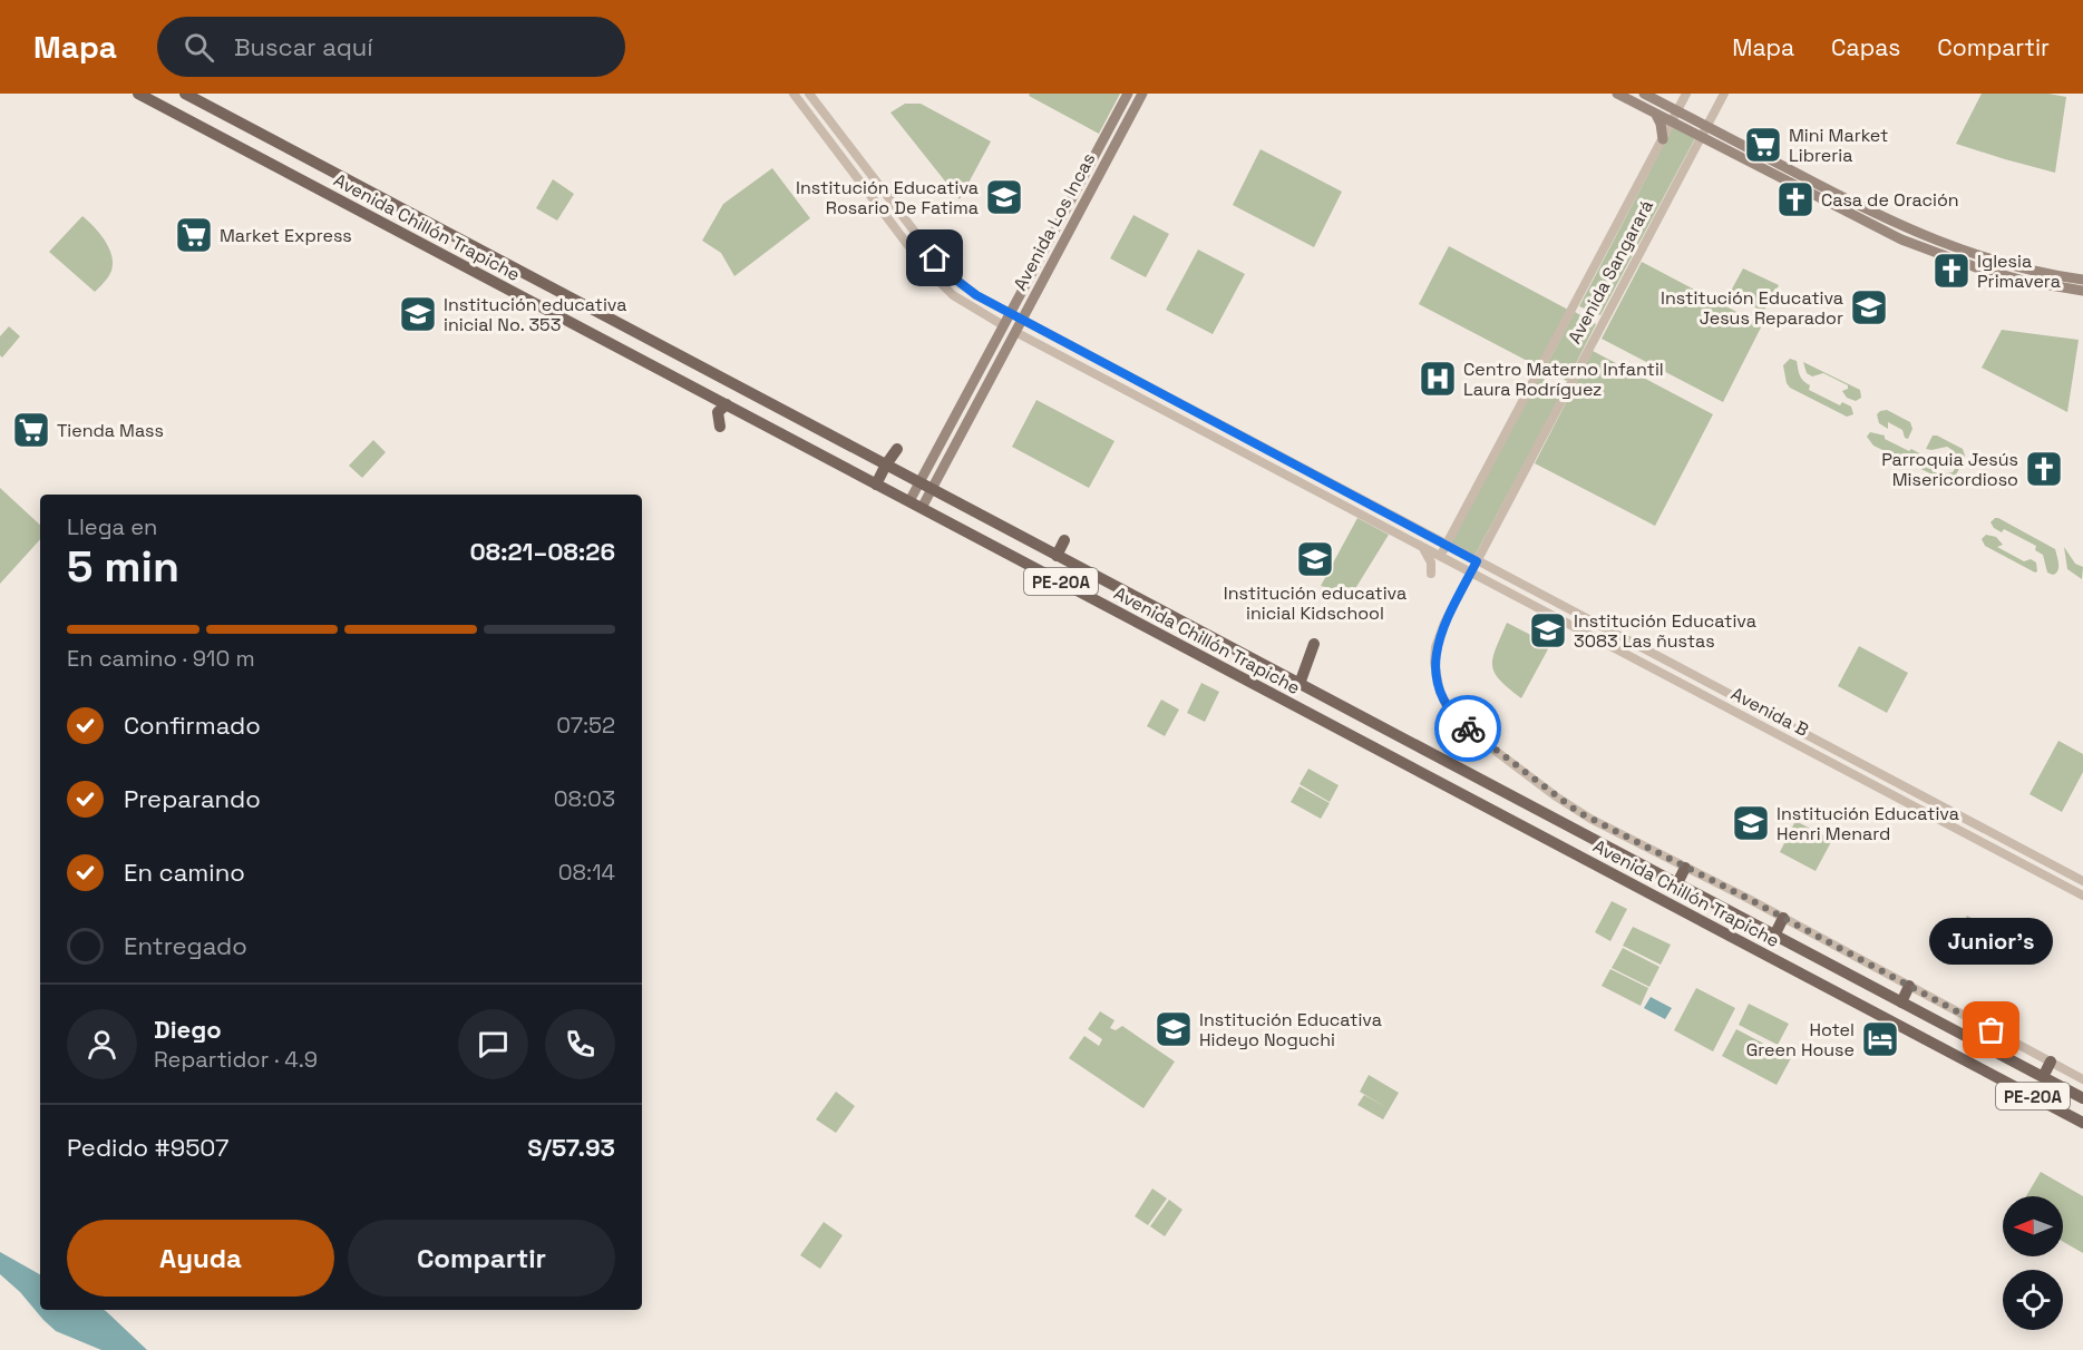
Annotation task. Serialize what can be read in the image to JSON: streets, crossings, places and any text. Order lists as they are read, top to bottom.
{
  "streets": {
    "main road": ["Avenida Los Incas", "Avenida Chillón Trapiche", "PE-20A"],
    "street": ["Avenida Sangarará", "Avenida B"]
  },
  "crossings": [
    ["Avenida Los Incas", "Avenida Chillón Trapiche"],
    ["Avenida Los Incas", "Avenida B"],
    ["Avenida Sangarará", "Avenida B"]
  ],
  "places": {
    "supermarket": ["Mini Market Libreria", "Market Express", "Tienda Mass"],
    "school or university": [
      "Institución Educativa Rosario De Fatima",
      "Institución Educativa Jesus Reparador",
      "Institución educativa inicial No. 353",
      "Institución educativa inicial Kidschool",
      "Institución Educativa 3083 Las ñustas",
      "Institución Educativa Henri Menard",
      "Institución Educativa Hideyo Noguchi"
    ],
    "church": ["Casa de Oración", "Iglesia Primavera", "Parroquia Jesús Misericordioso"],
    "hospital": ["Centro Materno Infantil Laura Rodríguez"],
    "other": ["Junior's"],
    "hotel": ["Hotel Green House"]
  },
  "north": "left",
  "page": {
    "header": "Mapa",
    "search": "Buscar aquí",
    "nav": ["Mapa", "Capas", "Compartir"],
    "heading": ["5 min", "Llega en", "08:21–08:26"],
    "panel": [
      "Diego",
      "Repartidor · 4.9",
      "Pedido #9507",
      "S/57.93"
    ],
    "bar": "En camino · 910 m",
    "list": [
      ["Confirmado", "07:52"],
      ["Preparando", "08:03"],
      ["En camino", "08:14"],
      "Entregado"
    ],
    "bubble": "Junior's",
    "buttons": ["Ayuda", "Compartir"]
  }
}
